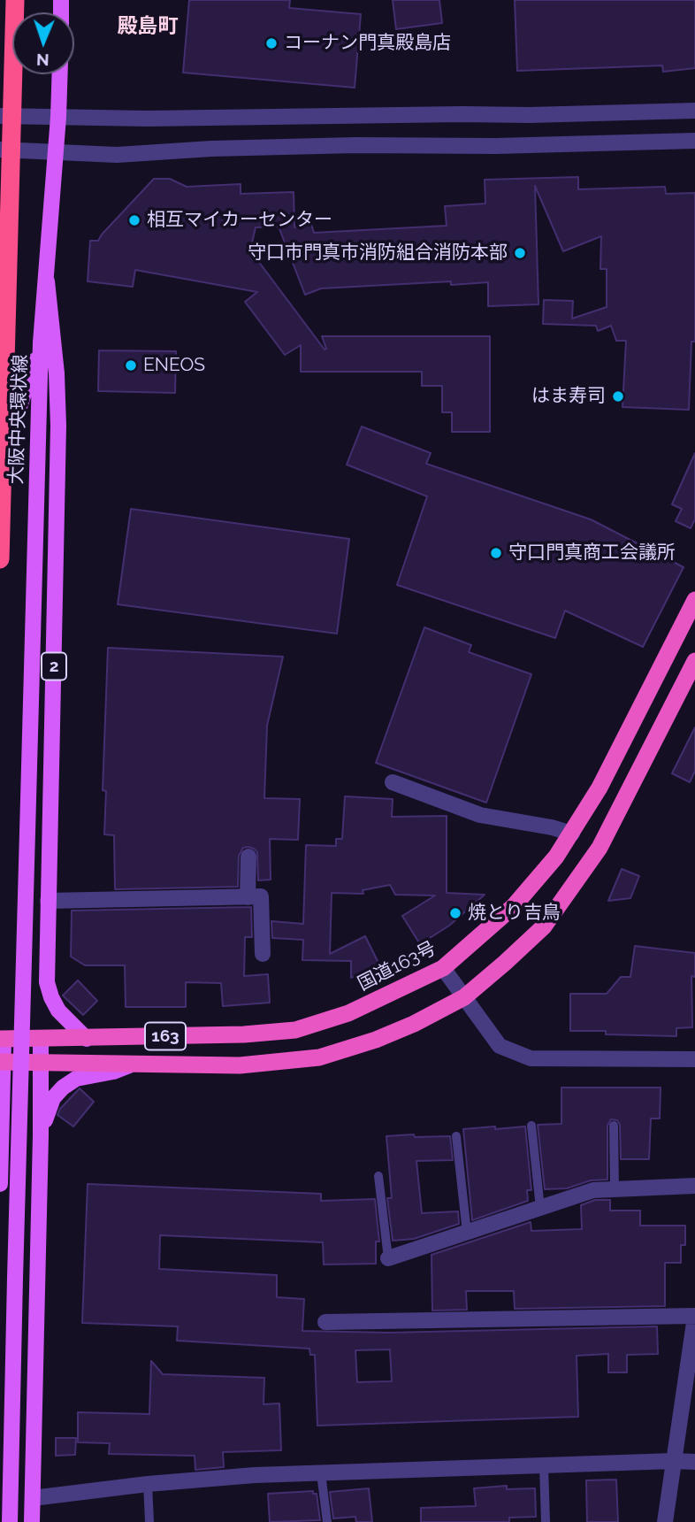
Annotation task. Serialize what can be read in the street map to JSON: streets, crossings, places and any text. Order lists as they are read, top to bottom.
{
  "streets": {
    "highway": ["国道163号", "163"],
    "main road": ["大阪中央環状線", "2"]
  },
  "crossings": [
    ["大阪中央環状線", "2"],
    ["2", "国道163号"]
  ],
  "districts": ["殿島町"],
  "places": [
    "コーナン門真殿島店",
    "相互マイカーセンター",
    "守口市門真市消防組合消防本部",
    "ENEOS",
    "はま寿司",
    "守口門真商工会議所",
    "焼とり吉鳥"
  ],
  "north": "bottom"
}
